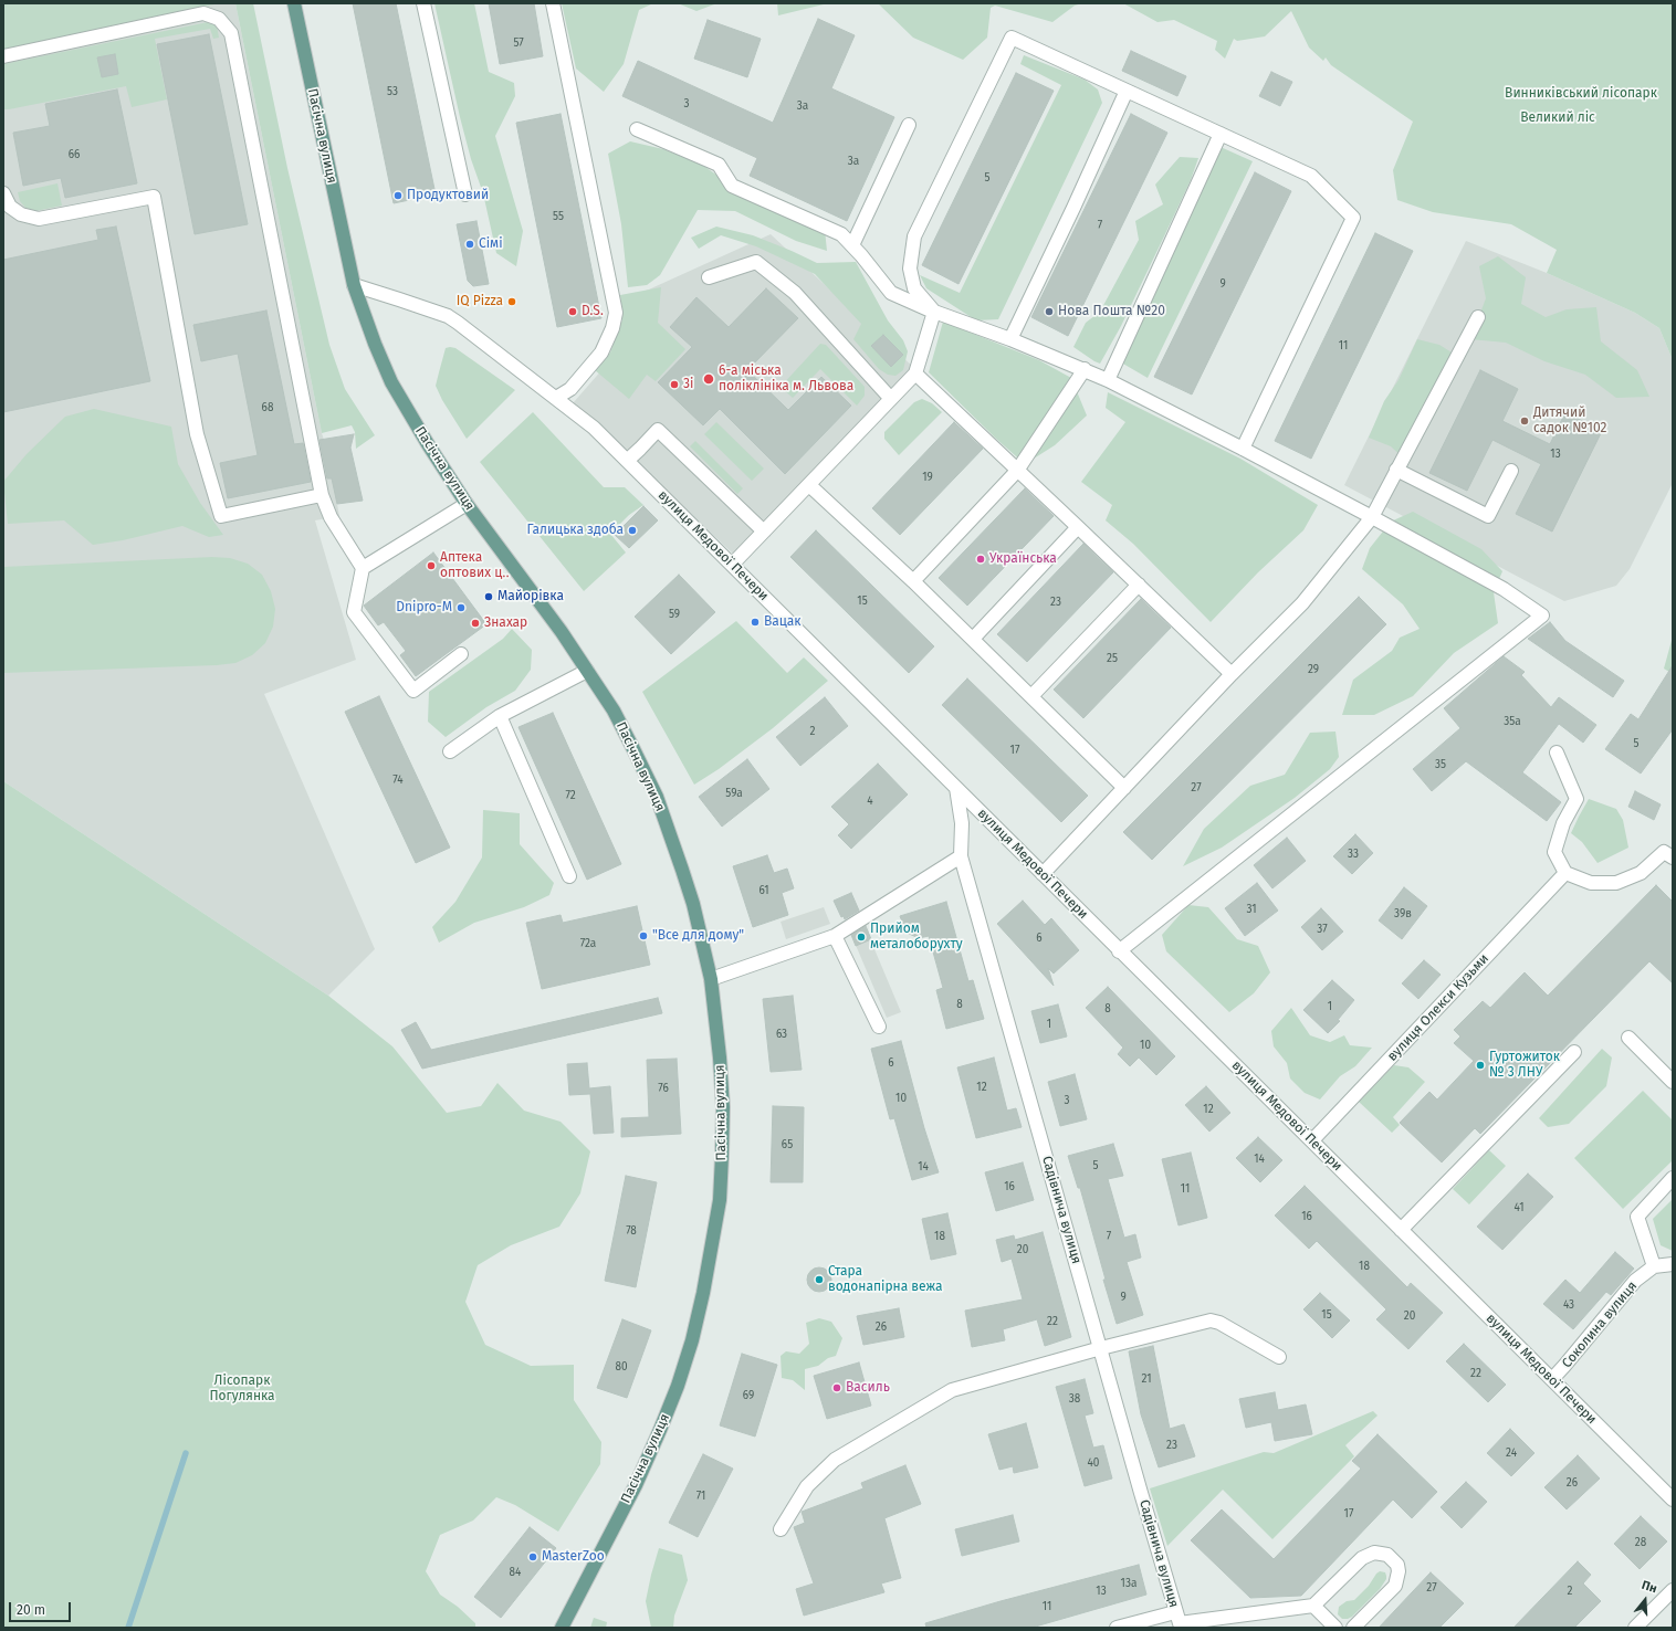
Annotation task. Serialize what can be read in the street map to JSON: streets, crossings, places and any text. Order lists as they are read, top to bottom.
{
  "streets": {
    "main road": ["Пасічна вулиця"],
    "street": [
      "вулиця Медової Печери",
      "вулиця Олекси Кузьми",
      "Садівнича вулиця",
      "Соколина вулиця"
    ]
  },
  "crossings": [
    ["Пасічна вулиця", "вулиця Медової Печери"],
    ["вулиця Медової Печери", "вулиця Олекси Кузьми"],
    ["вулиця Медової Печери", "Садівнича вулиця"],
    ["вулиця Медової Печери", "Соколина вулиця"]
  ],
  "parks": ["Винниківський лісопарк", "Великий ліс", "Лісопарк Погулянка"],
  "places": [
    "Продуктовий",
    "Сімі",
    "IQ Pizza",
    "D.S.",
    "Нова Пошта №20",
    "6-а міська поліклініка м. Львова",
    "3і",
    "Дитячий садок №102",
    "Галицька здоба",
    "Українська",
    "Аптека оптових ц‥",
    "Майорівка",
    "Dnipro-M",
    "Вацак",
    "Знахар",
    "\"Все для дому\"",
    "Прийом металоборухту",
    "Гуртожиток № 3 ЛНУ",
    "Стара водонапірна вежа",
    "Василь",
    "MasterZoo"
  ],
  "house_numbers": [
    "57",
    "53",
    "3",
    "3а",
    "66",
    "3а",
    "5",
    "55",
    "7",
    "9",
    "11",
    "68",
    "13",
    "19",
    "15",
    "23",
    "59",
    "25",
    "29",
    "35а",
    "2",
    "5",
    "17",
    "35",
    "74",
    "27",
    "59а",
    "72",
    "4",
    "33",
    "61",
    "31",
    "39в",
    "37",
    "6",
    "72а",
    "8",
    "1",
    "8",
    "1",
    "63",
    "10",
    "6",
    "12",
    "76",
    "10",
    "3",
    "12",
    "65",
    "14",
    "5",
    "14",
    "16",
    "11",
    "41",
    "16",
    "78",
    "18",
    "7",
    "20",
    "18",
    "9",
    "43",
    "15",
    "20",
    "22",
    "26",
    "80",
    "22",
    "21",
    "69",
    "38",
    "23",
    "24",
    "40",
    "26",
    "71",
    "17",
    "28",
    "84",
    "13а",
    "27",
    "13",
    "2",
    "11"
  ],
  "scale_bar": "20 m",
  "north": "top"
}
